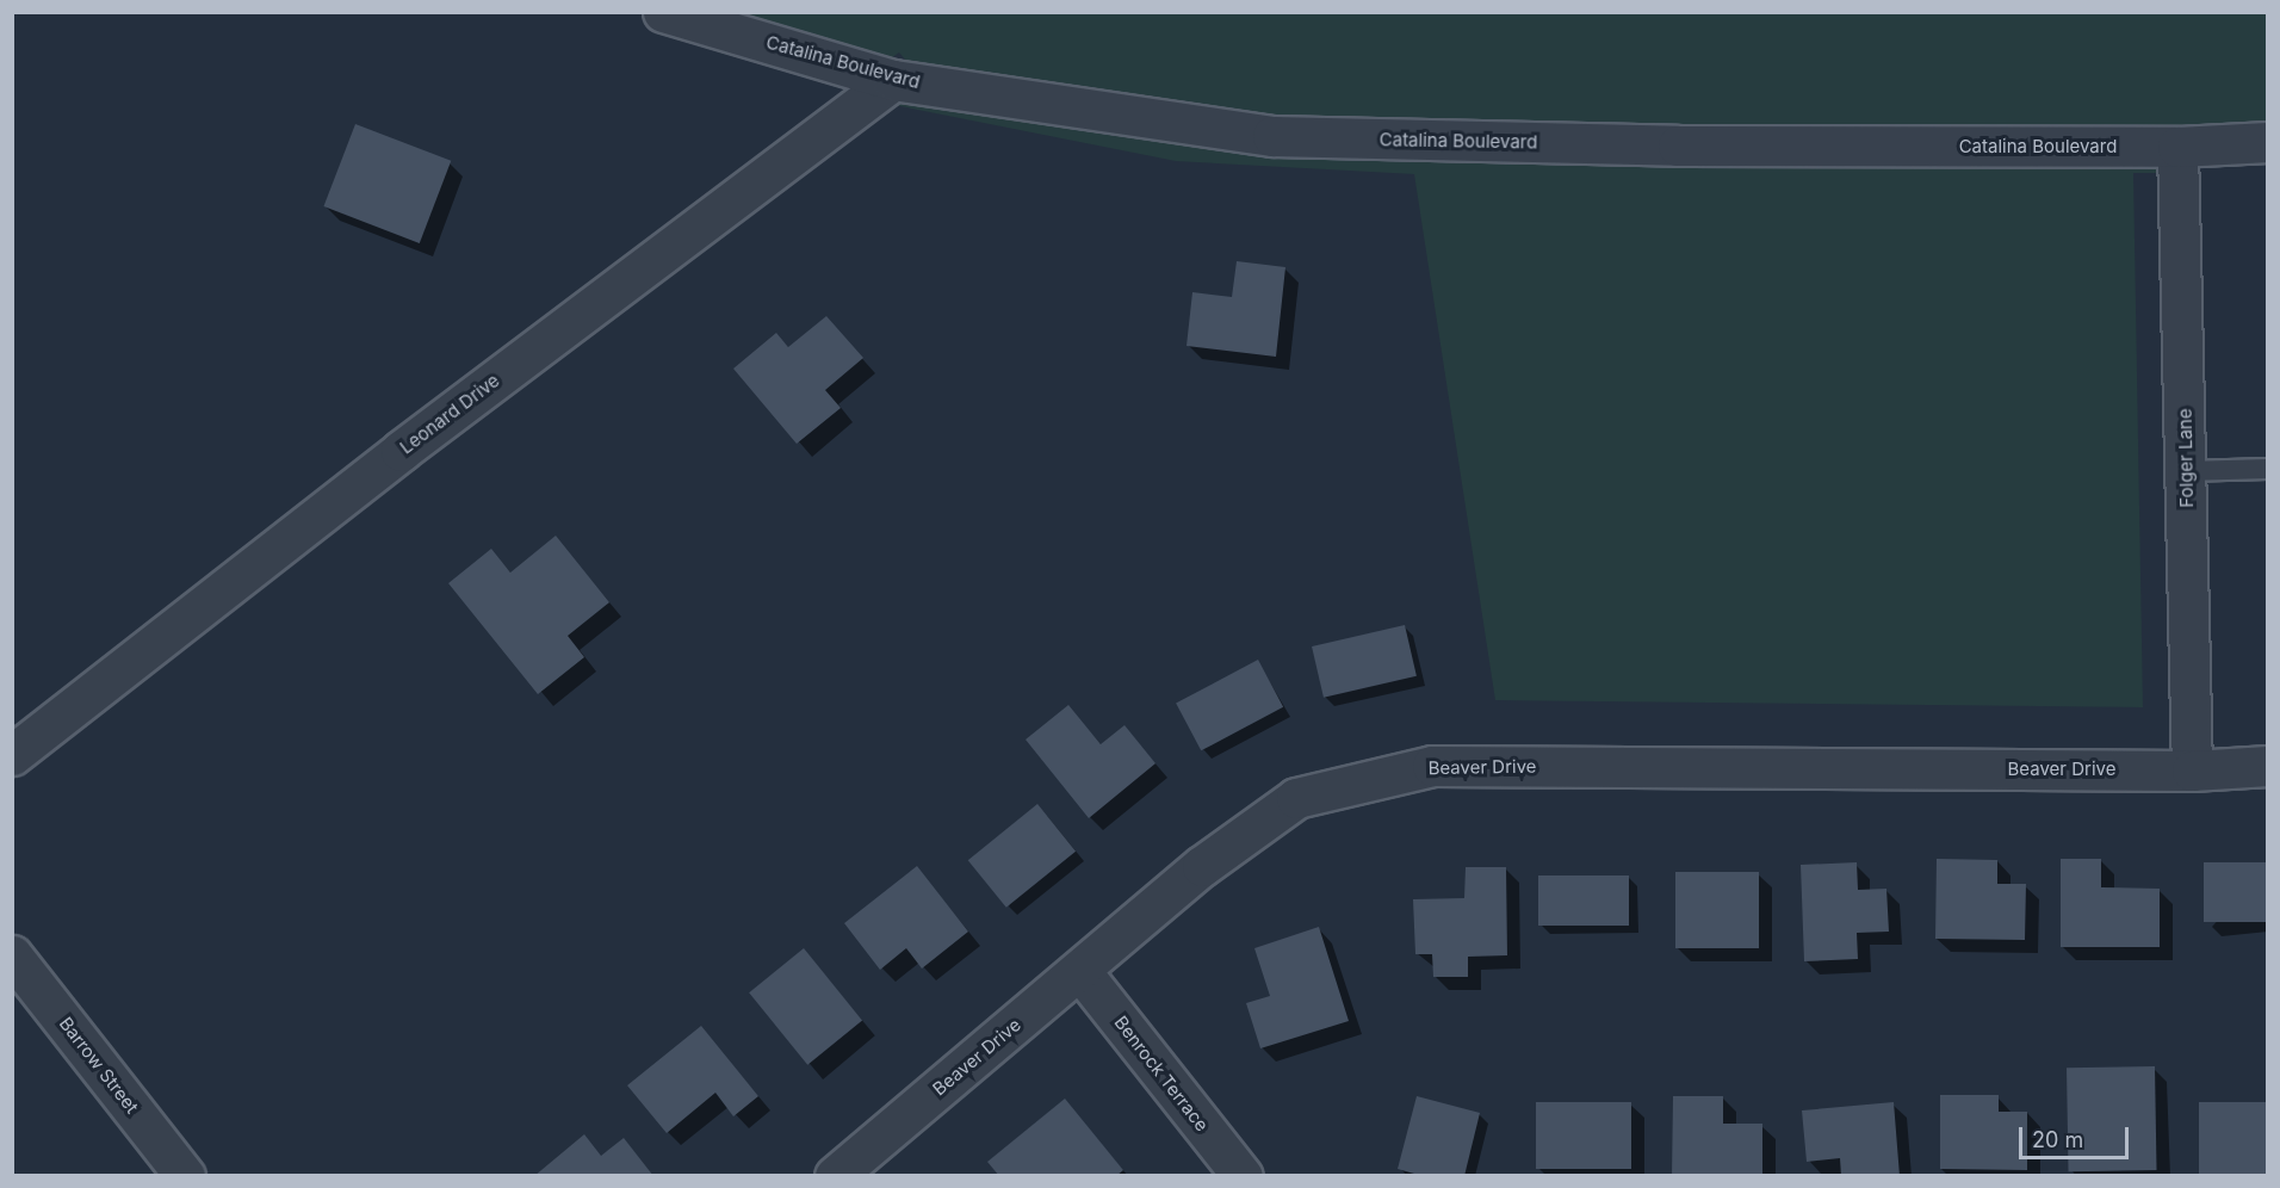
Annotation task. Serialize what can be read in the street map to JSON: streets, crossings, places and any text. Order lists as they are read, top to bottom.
{
  "streets": {
    "street": [
      "Catalina Boulevard",
      "Leonard Drive",
      "Folger Lane",
      "Beaver Drive",
      "Barrow Street",
      "Benrock Terrace"
    ]
  },
  "crossings": [
    ["Catalina Boulevard", "Leonard Drive"],
    ["Catalina Boulevard", "Folger Lane"],
    ["Folger Lane", "Beaver Drive"],
    ["Beaver Drive", "Benrock Terrace"]
  ],
  "scale_bar": "20 m"
}
